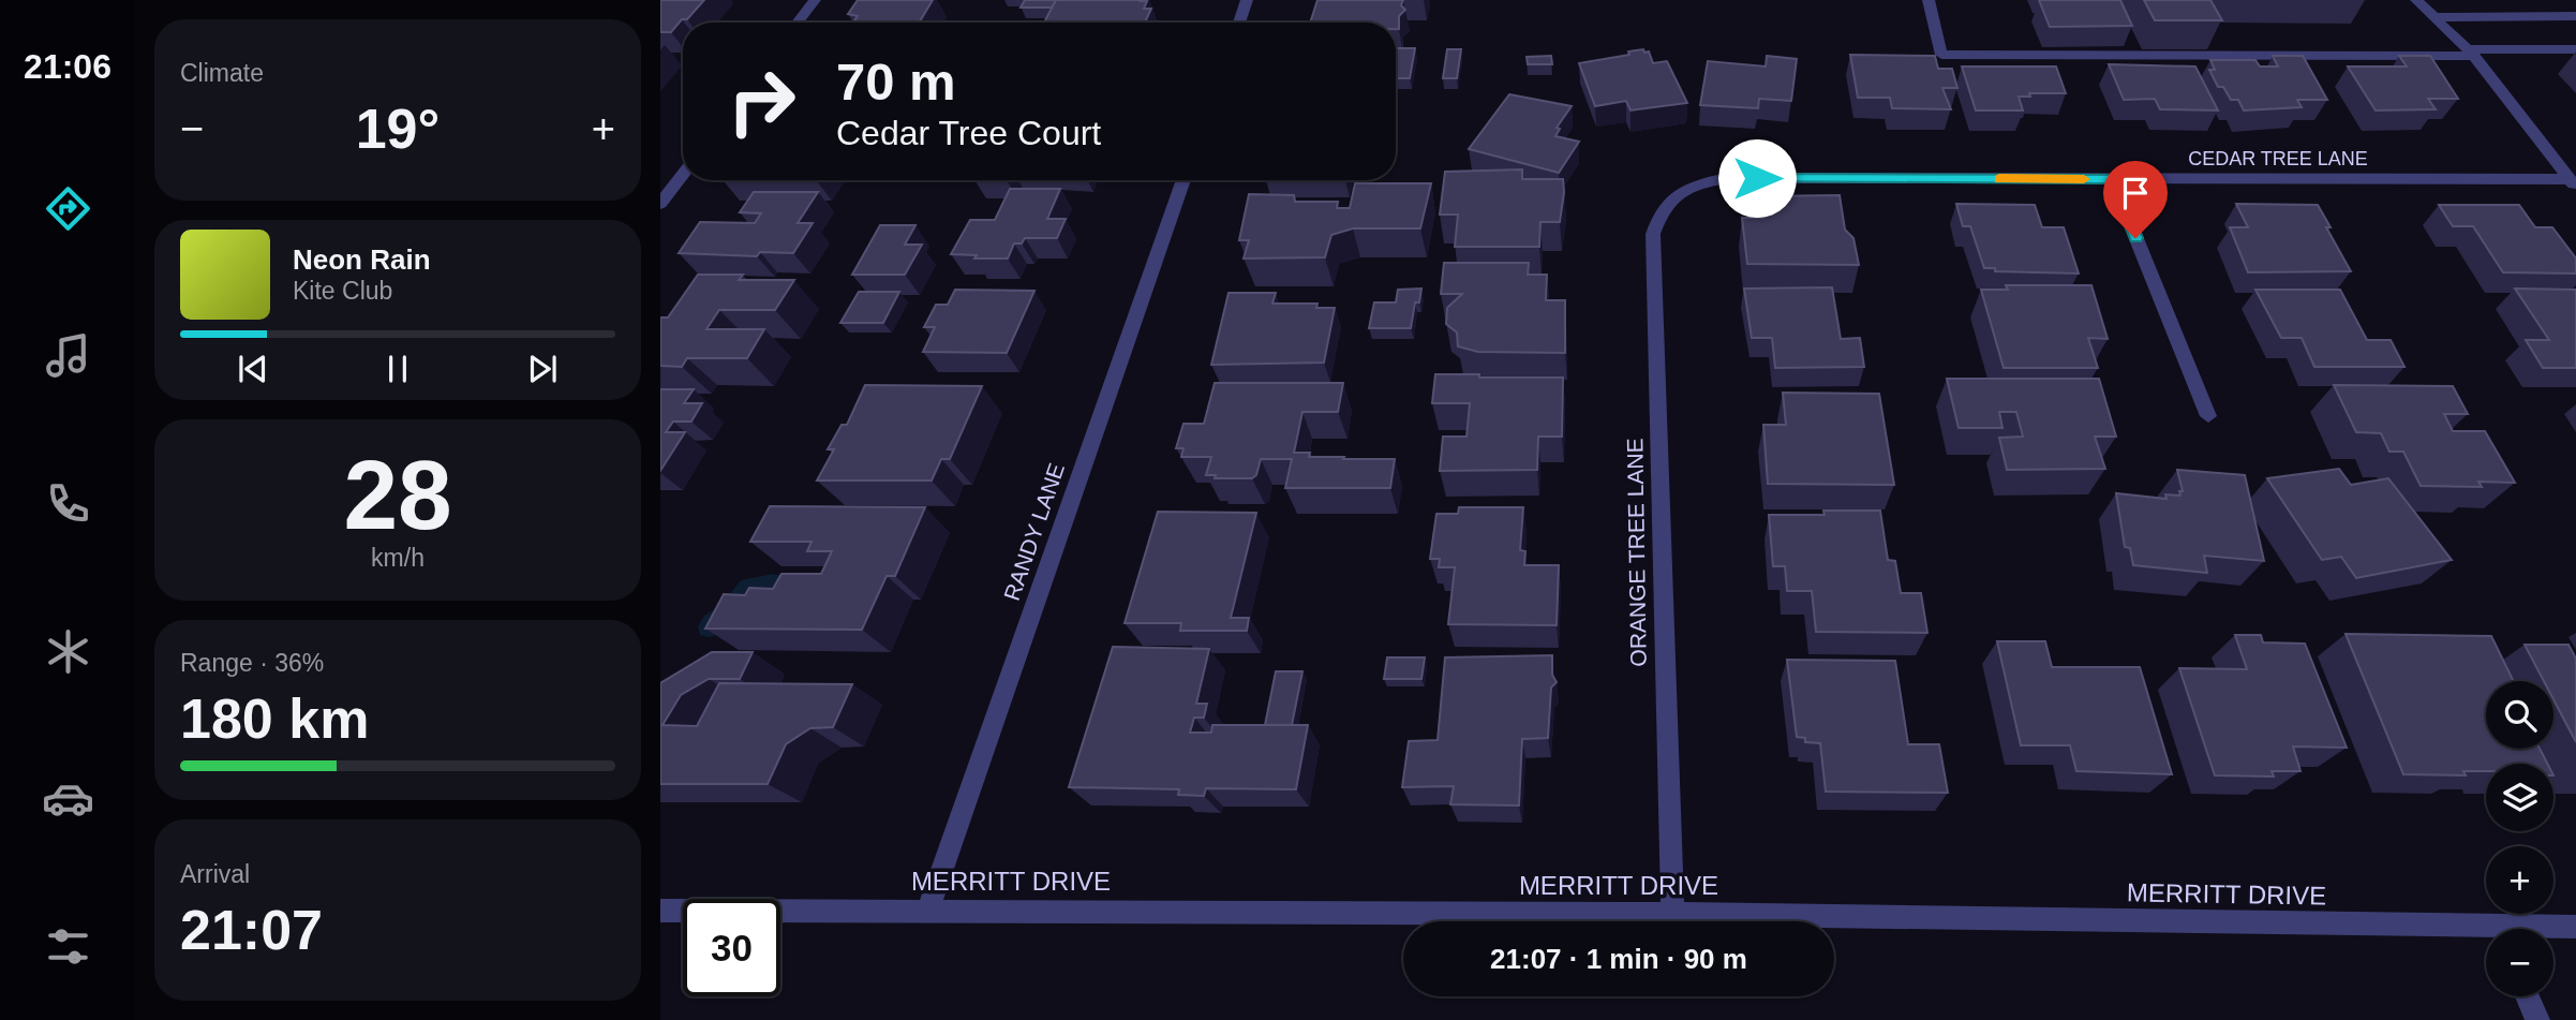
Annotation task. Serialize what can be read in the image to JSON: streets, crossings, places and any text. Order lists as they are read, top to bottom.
{
  "streets": {
    "street": [
      "CEDAR TREE LANE",
      "RANDY LANE",
      "ORANGE TREE LANE",
      "MERRITT DRIVE"
    ]
  },
  "crossings": [
    ["CEDAR TREE LANE", "ORANGE TREE LANE"],
    ["RANDY LANE", "MERRITT DRIVE"],
    ["ORANGE TREE LANE", "MERRITT DRIVE"]
  ],
  "page": {
    "tabs": "21:06",
    "tile": [
      "Climate",
      ["28", "km/h"],
      ["Range · 36%", "180 km"],
      ["Arrival", "21:07"]
    ],
    "turn": ["70 m", "Cedar Tree Court"],
    "heat": ["−", "19°", "+"],
    "song": ["Neon Rain", "Kite Club"],
    "map_buttons": ["+", "−"],
    "limit": "30",
    "trip": "21:07 · 1 min · 90 m"
  }
}
